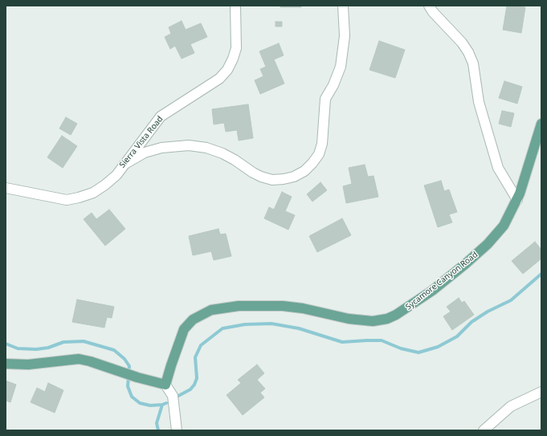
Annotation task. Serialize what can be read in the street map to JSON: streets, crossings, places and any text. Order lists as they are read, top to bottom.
{
  "streets": {
    "main road": ["Sycamore Canyon Road"],
    "street": ["Sierra Vista Road"]
  }
}
